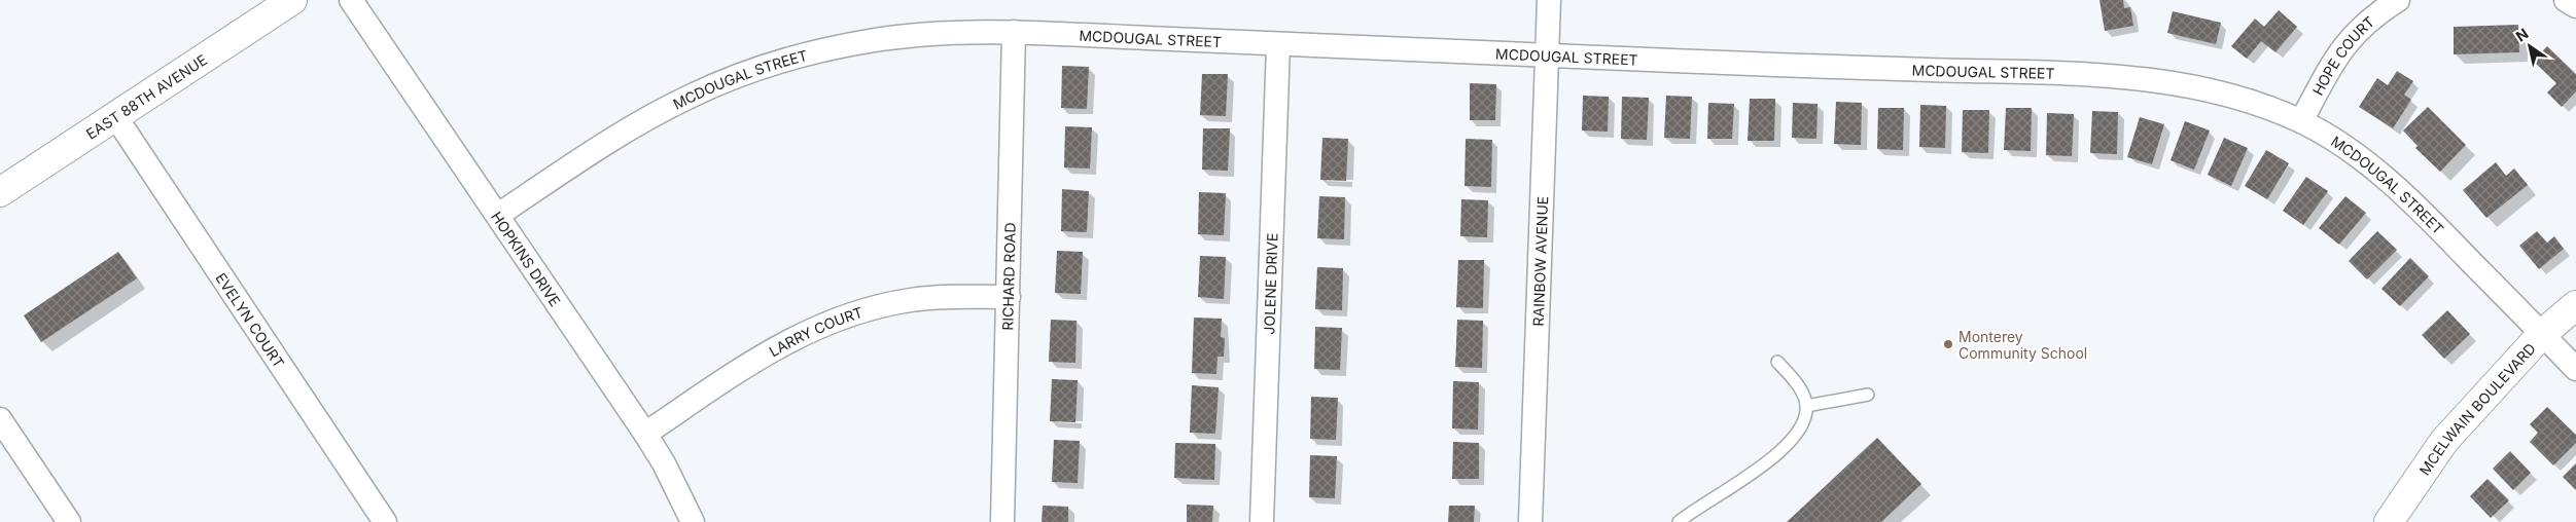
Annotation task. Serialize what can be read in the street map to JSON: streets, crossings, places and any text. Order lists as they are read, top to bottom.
{
  "streets": {
    "main road": ["EAST 88TH AVENUE", "MCELWAIN BOULEVARD"],
    "street": [
      "MCDOUGAL STREET",
      "HOPE COURT",
      "HOPKINS DRIVE",
      "RAINBOW AVENUE",
      "RICHARD ROAD",
      "JOLENE DRIVE",
      "EVELYN COURT",
      "LARRY COURT"
    ]
  },
  "crossings": [
    ["MCDOUGAL STREET", "HOPE COURT"],
    ["MCDOUGAL STREET", "HOPKINS DRIVE"],
    ["MCDOUGAL STREET", "RAINBOW AVENUE"],
    ["MCDOUGAL STREET", "RICHARD ROAD"],
    ["MCDOUGAL STREET", "JOLENE DRIVE"],
    ["MCDOUGAL STREET", "MCELWAIN BOULEVARD"],
    ["EAST 88TH AVENUE", "EVELYN COURT"],
    ["HOPKINS DRIVE", "LARRY COURT"],
    ["RICHARD ROAD", "LARRY COURT"]
  ],
  "places": ["Monterey Community School"],
  "north": "top left"
}
